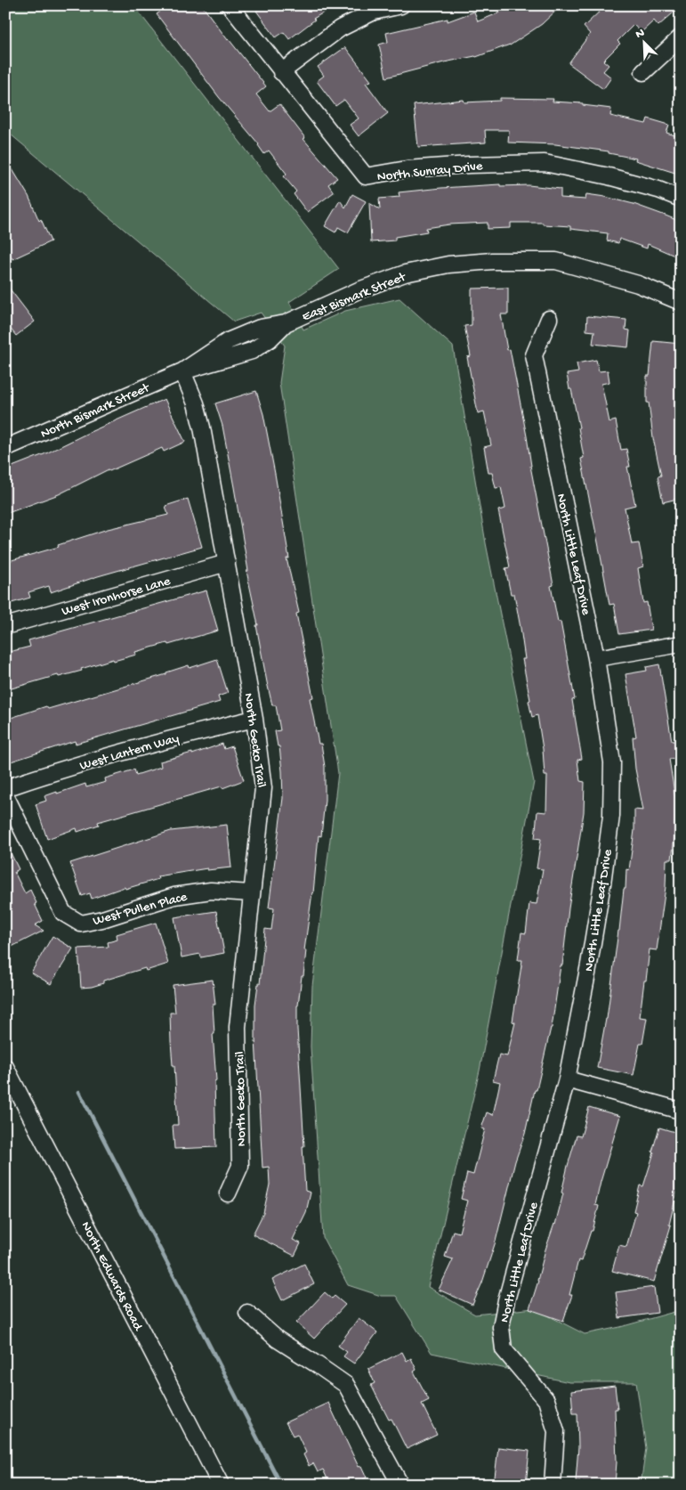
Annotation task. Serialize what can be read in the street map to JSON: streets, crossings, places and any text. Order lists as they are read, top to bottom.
{
  "streets": {
    "street": [
      "North Sunray Drive",
      "East Bismark Street",
      "North Bismark Street",
      "North Little Leaf Drive",
      "West Ironhorse Lane",
      "North Gecko Trail",
      "West Lantern Way",
      "West Pullen Place",
      "North Edwards Road"
    ]
  },
  "crossings": [
    ["East Bismark Street", "North Bismark Street"],
    ["East Bismark Street", "North Gecko Trail"],
    ["North Bismark Street", "North Gecko Trail"],
    ["West Ironhorse Lane", "North Gecko Trail"],
    ["North Gecko Trail", "West Lantern Way"],
    ["North Gecko Trail", "West Pullen Place"]
  ],
  "north": "top left"
}
